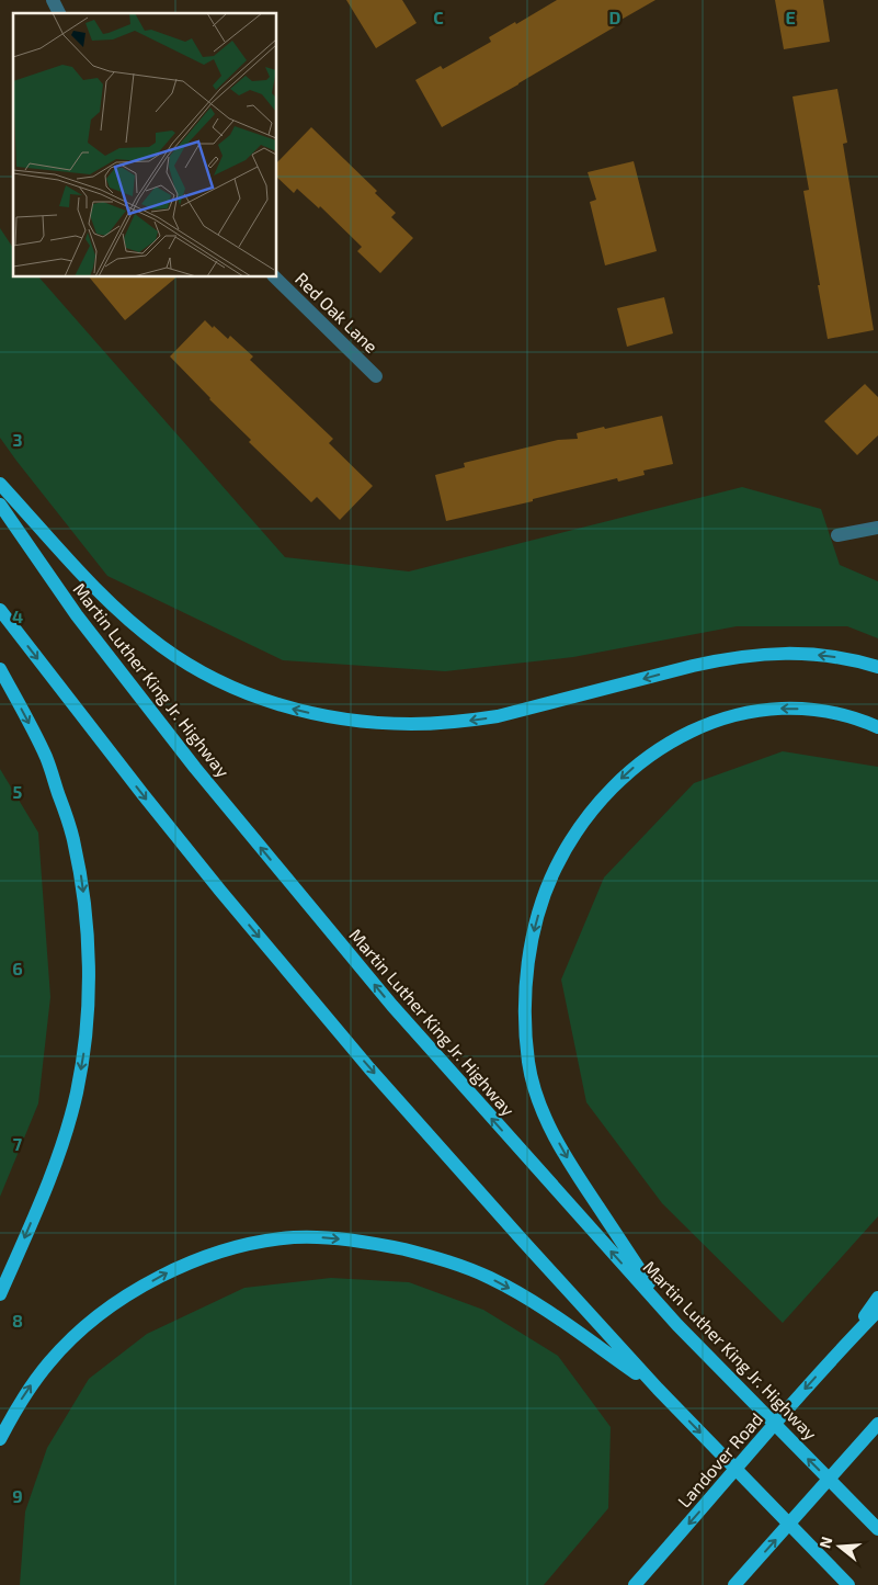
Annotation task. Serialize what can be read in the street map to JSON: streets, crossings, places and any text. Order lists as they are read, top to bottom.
{
  "streets": {
    "main road": ["Martin Luther King Jr. Highway", "Landover Road"],
    "street": ["Red Oak Lane"]
  },
  "north": "left",
  "grid": {
    "columns": ["C", "D", "E"],
    "rows": [
      "3",
      "4",
      "5",
      "6",
      "7",
      "8",
      "9"
    ]
  }
}
